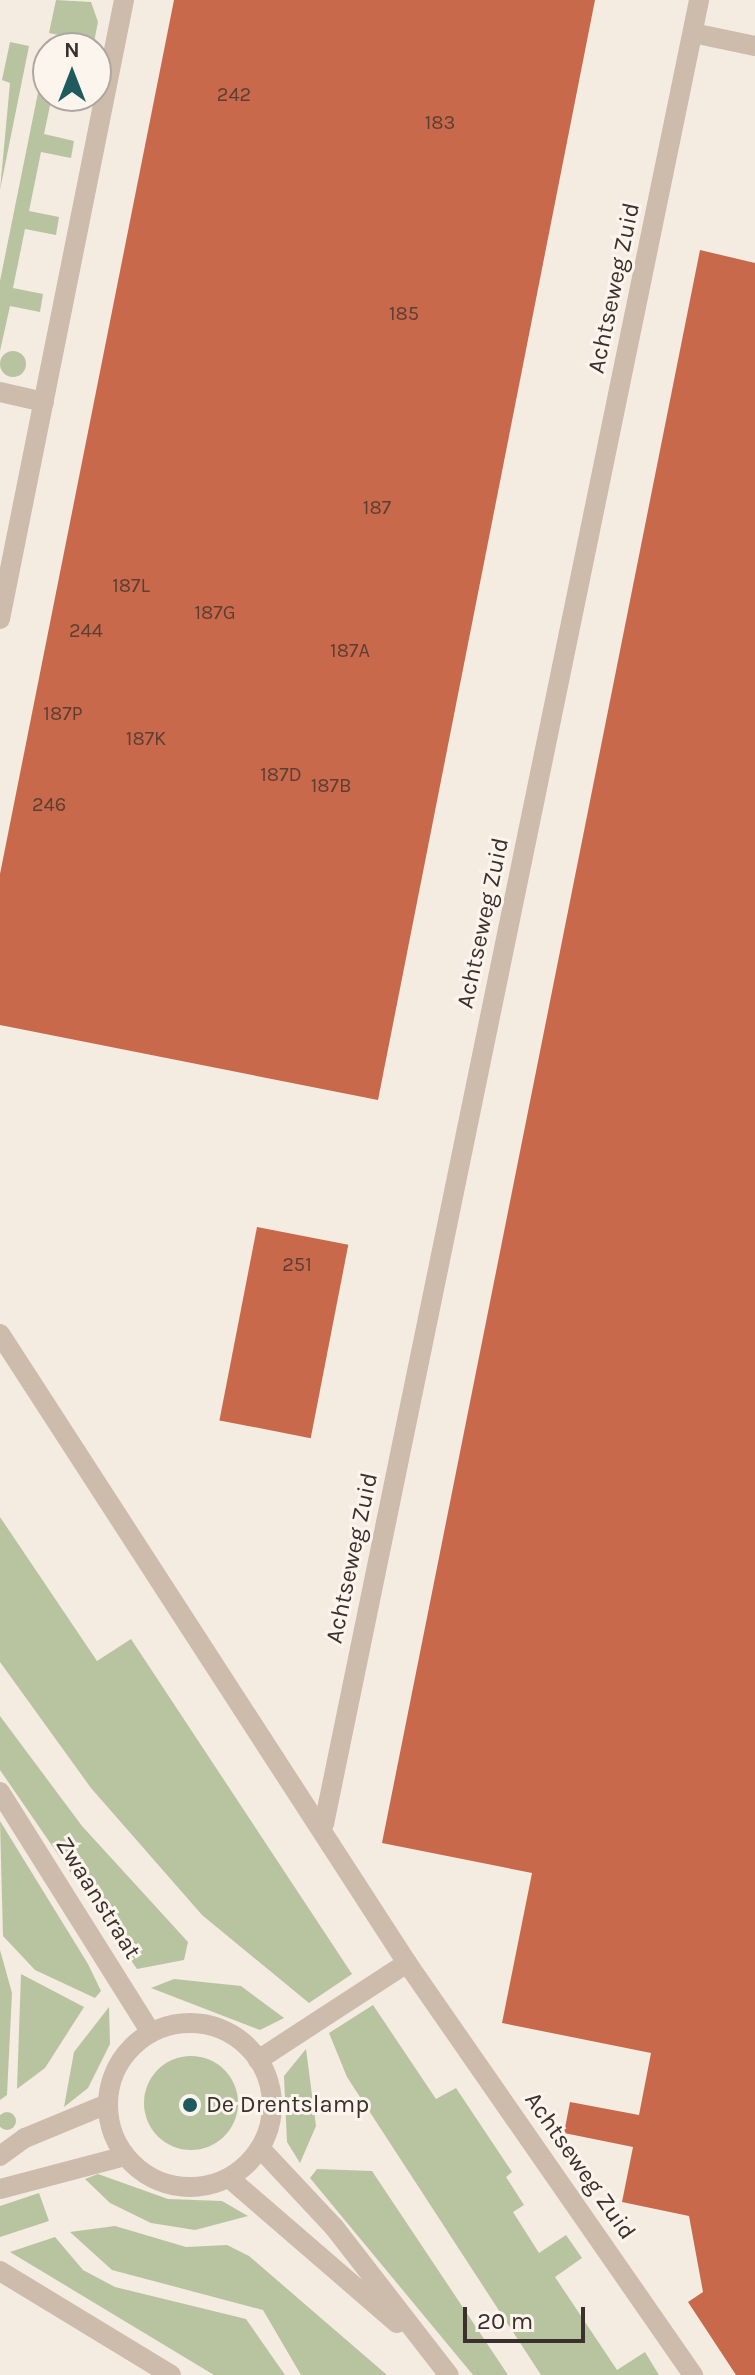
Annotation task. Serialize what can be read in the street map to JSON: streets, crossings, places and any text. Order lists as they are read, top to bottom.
{
  "streets": {
    "street": ["Achtseweg Zuid", "Zwaanstraat"]
  },
  "places": ["De Drentslamp"],
  "house_numbers": [
    "242",
    "183",
    "185",
    "187",
    "187L",
    "187G",
    "244",
    "187A",
    "187P",
    "187K",
    "187D",
    "187B",
    "246",
    "251"
  ],
  "scale_bar": "20 m",
  "north": "top"
}
